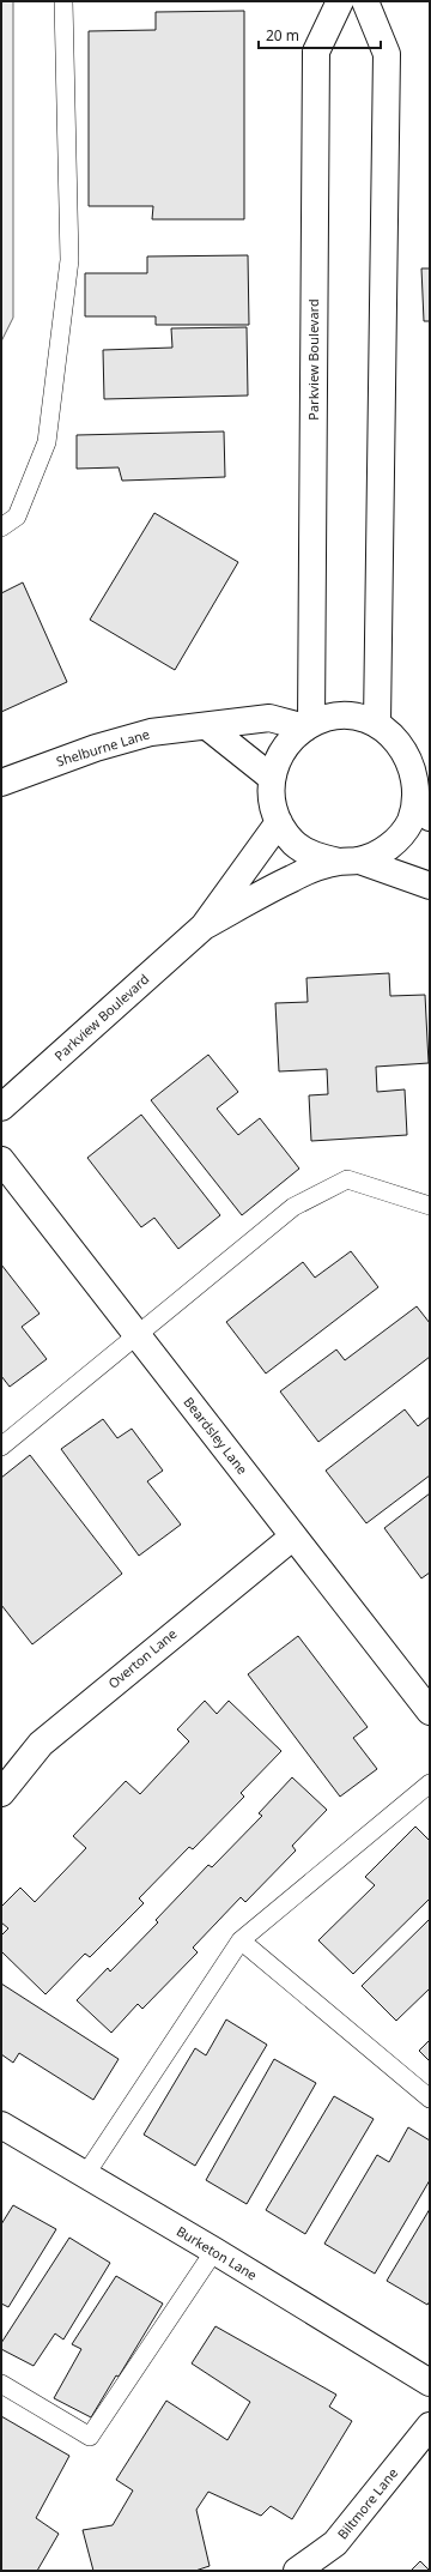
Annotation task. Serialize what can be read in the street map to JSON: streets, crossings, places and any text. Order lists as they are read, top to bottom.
{
  "streets": {
    "street": [
      "Parkview Boulevard",
      "Shelburne Lane",
      "Beardsley Lane",
      "Overton Lane",
      "Burketon Lane",
      "Biltmore Lane"
    ]
  },
  "crossings": [
    ["Parkview Boulevard", "Shelburne Lane"],
    ["Beardsley Lane", "Overton Lane"]
  ],
  "scale_bar": "20 m"
}
